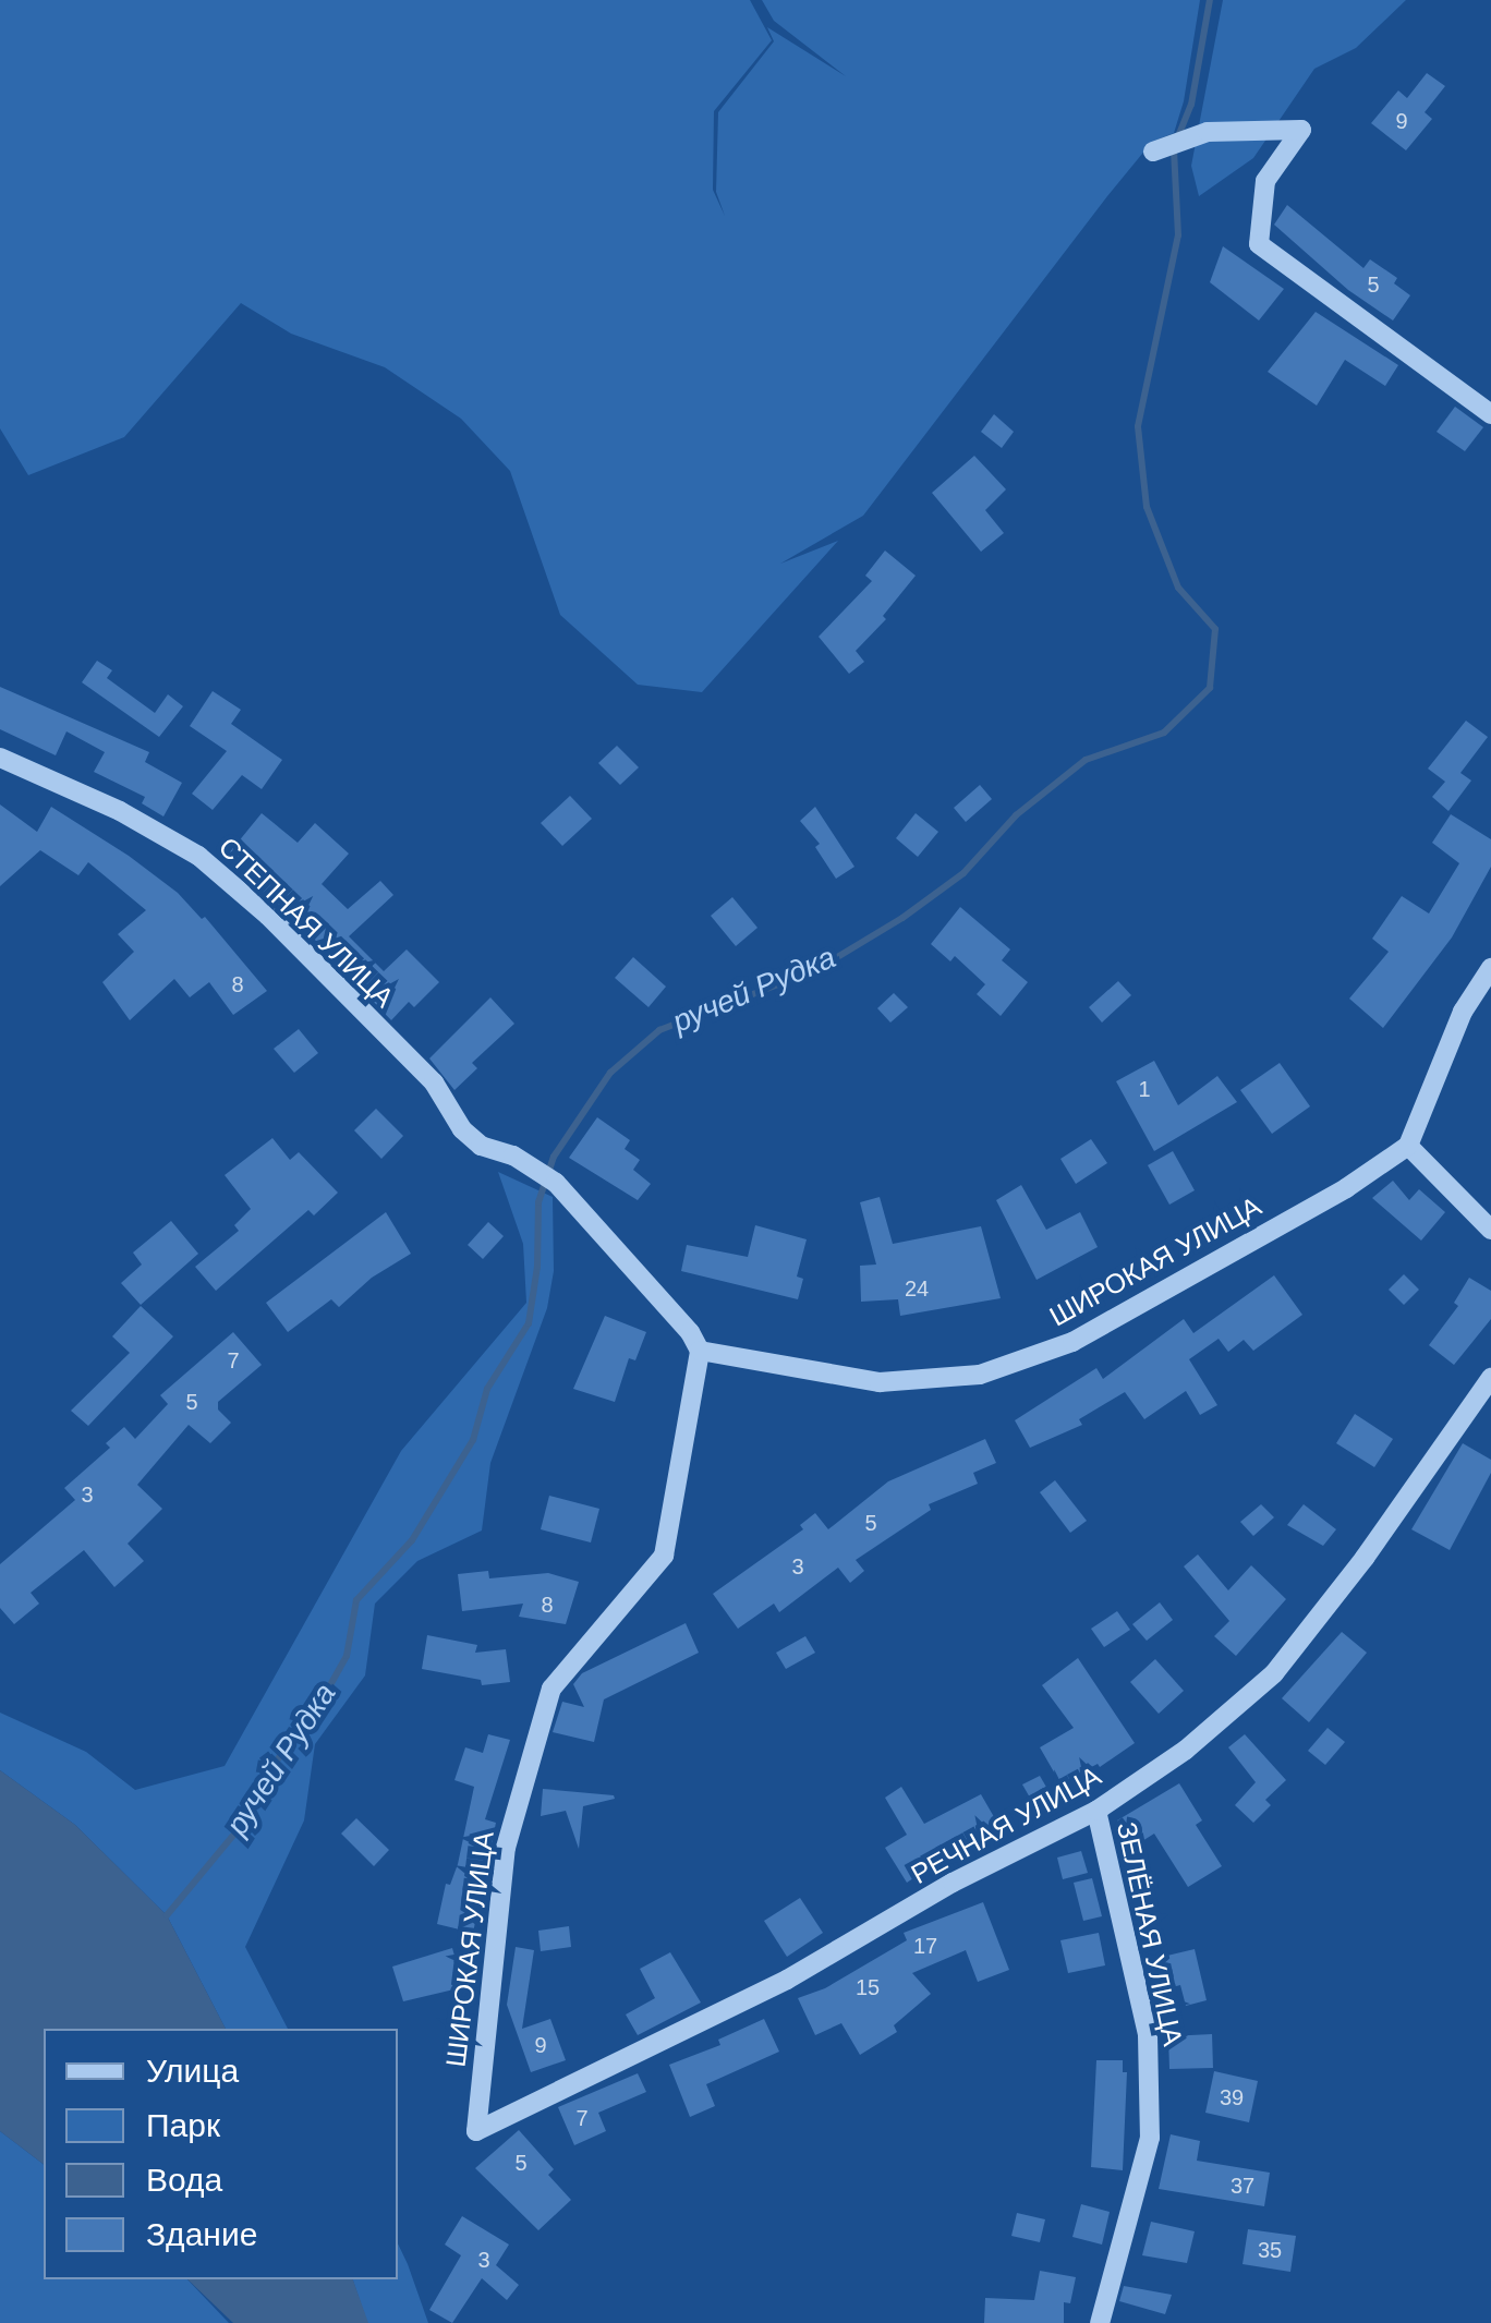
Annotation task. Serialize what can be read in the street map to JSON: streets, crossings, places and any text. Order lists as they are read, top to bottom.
{
  "streets": {
    "street": [
      "СТЕПНАЯ УЛИЦА",
      "ШИРОКАЯ УЛИЦА",
      "РЕЧНАЯ УЛИЦА",
      "ЗЕЛЁНАЯ УЛИЦА"
    ]
  },
  "crossings": [
    ["СТЕПНАЯ УЛИЦА", "ШИРОКАЯ УЛИЦА"],
    ["ШИРОКАЯ УЛИЦА", "РЕЧНАЯ УЛИЦА"],
    ["РЕЧНАЯ УЛИЦА", "ЗЕЛЁНАЯ УЛИЦА"]
  ],
  "water": ["ручей Рудка"],
  "house_numbers": [
    "9",
    "5",
    "8",
    "1",
    "24",
    "7",
    "5",
    "3",
    "5",
    "3",
    "8",
    "17",
    "15",
    "9",
    "39",
    "7",
    "5",
    "37",
    "35",
    "3"
  ],
  "legend": [
    "Улица",
    "Парк",
    "Вода",
    "Здание"
  ]
}
